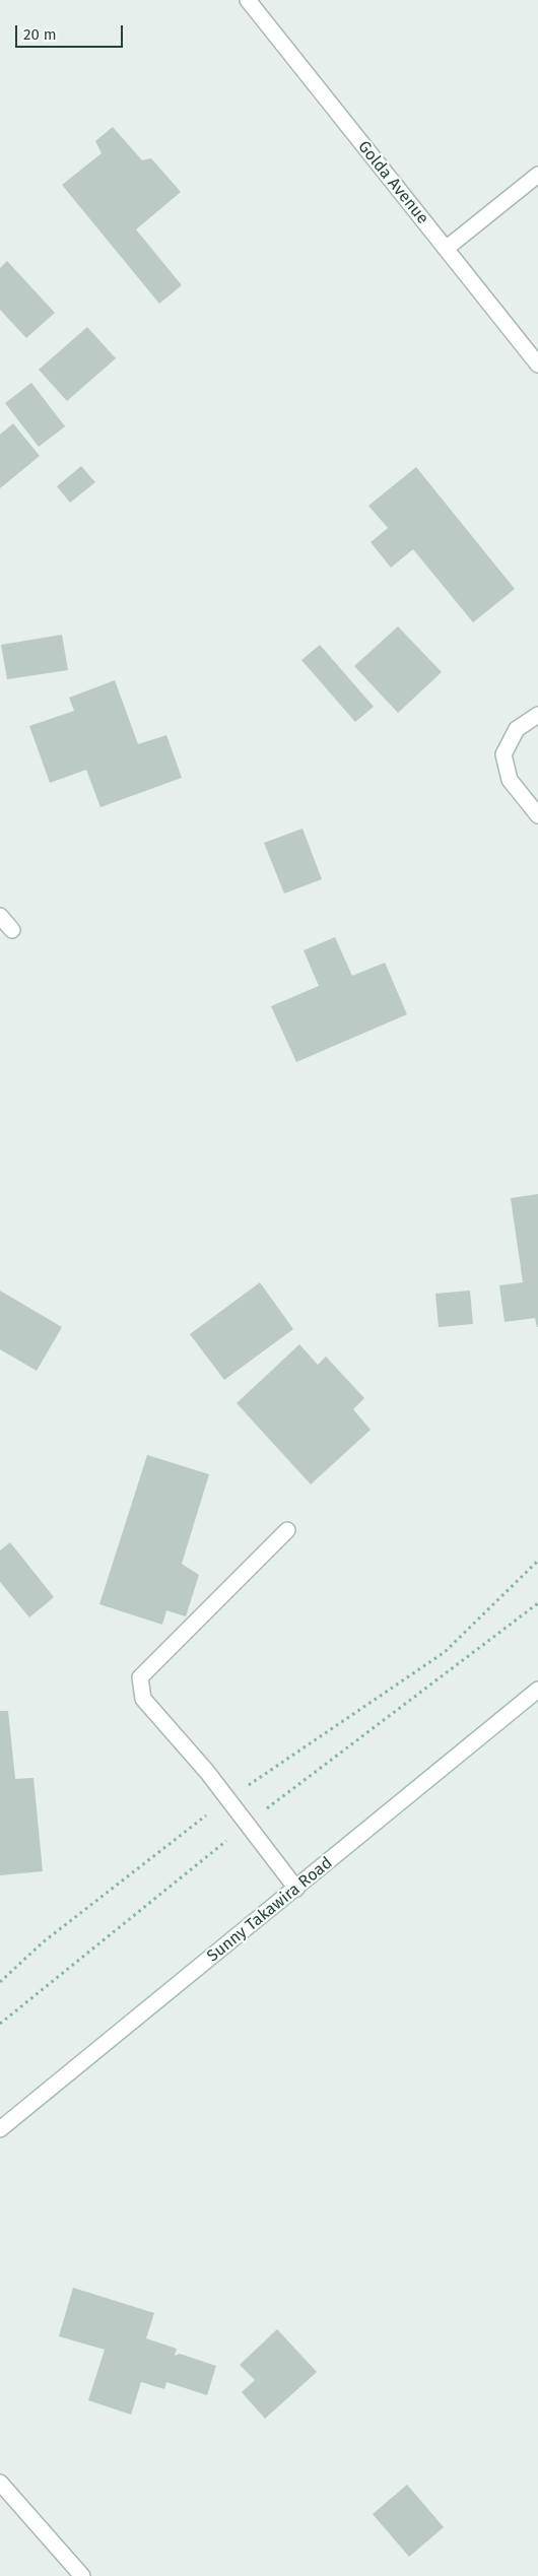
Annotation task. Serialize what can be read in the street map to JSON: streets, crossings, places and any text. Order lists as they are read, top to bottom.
{
  "streets": {
    "street": ["Golda Avenue", "Sunny Takawira Road"]
  },
  "scale_bar": "20 m"
}
